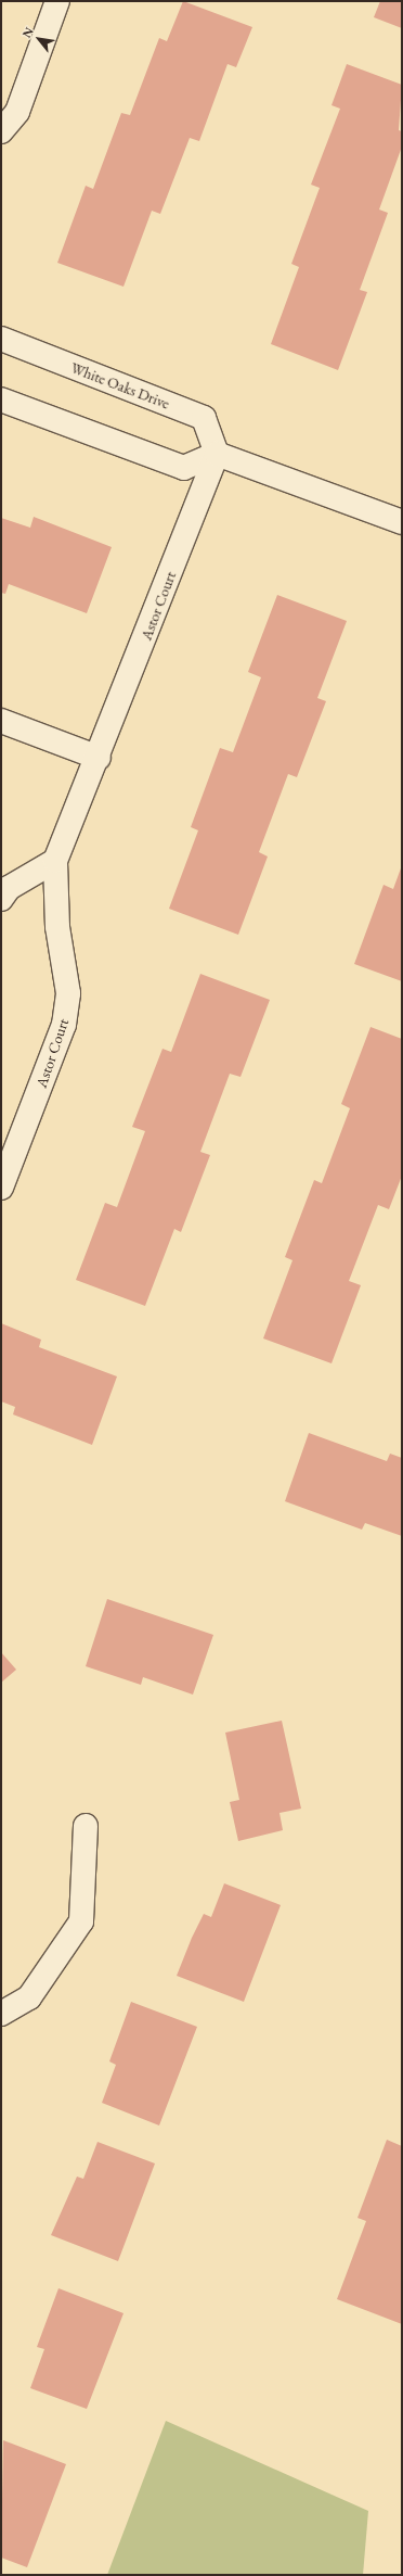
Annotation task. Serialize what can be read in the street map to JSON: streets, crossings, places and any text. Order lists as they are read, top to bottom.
{
  "streets": {
    "street": ["White Oaks Drive", "Astor Court"]
  },
  "crossings": [
    ["White Oaks Drive", "Astor Court"]
  ],
  "north": "top left"
}
